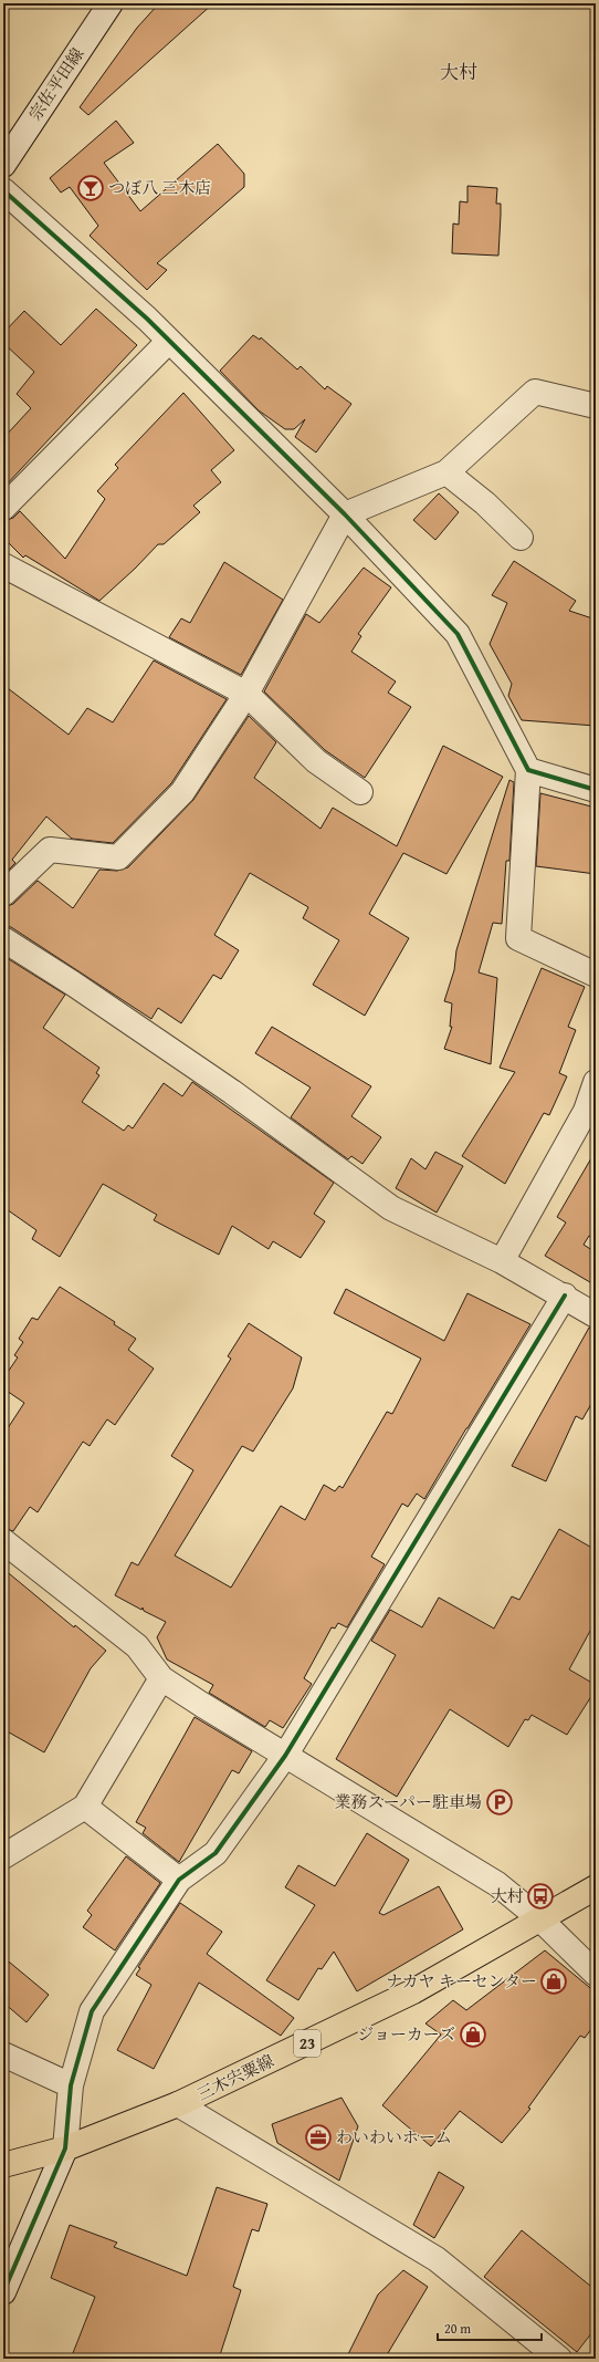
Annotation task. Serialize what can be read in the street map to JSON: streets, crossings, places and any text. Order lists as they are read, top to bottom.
{
  "streets": {
    "main road": ["23", "三木宍粟線"],
    "street": ["宗佐平田線"]
  },
  "districts": ["大村"],
  "places": {
    "bar": ["つぼ八 三木店"],
    "parking": ["業務スーパー駐車場"],
    "bus stop": ["大村"],
    "shop": ["ナカヤ キーセンター", "ジョーカーズ"],
    "office": ["わいわいホーム"]
  },
  "scale_bar": "20 m"
}
